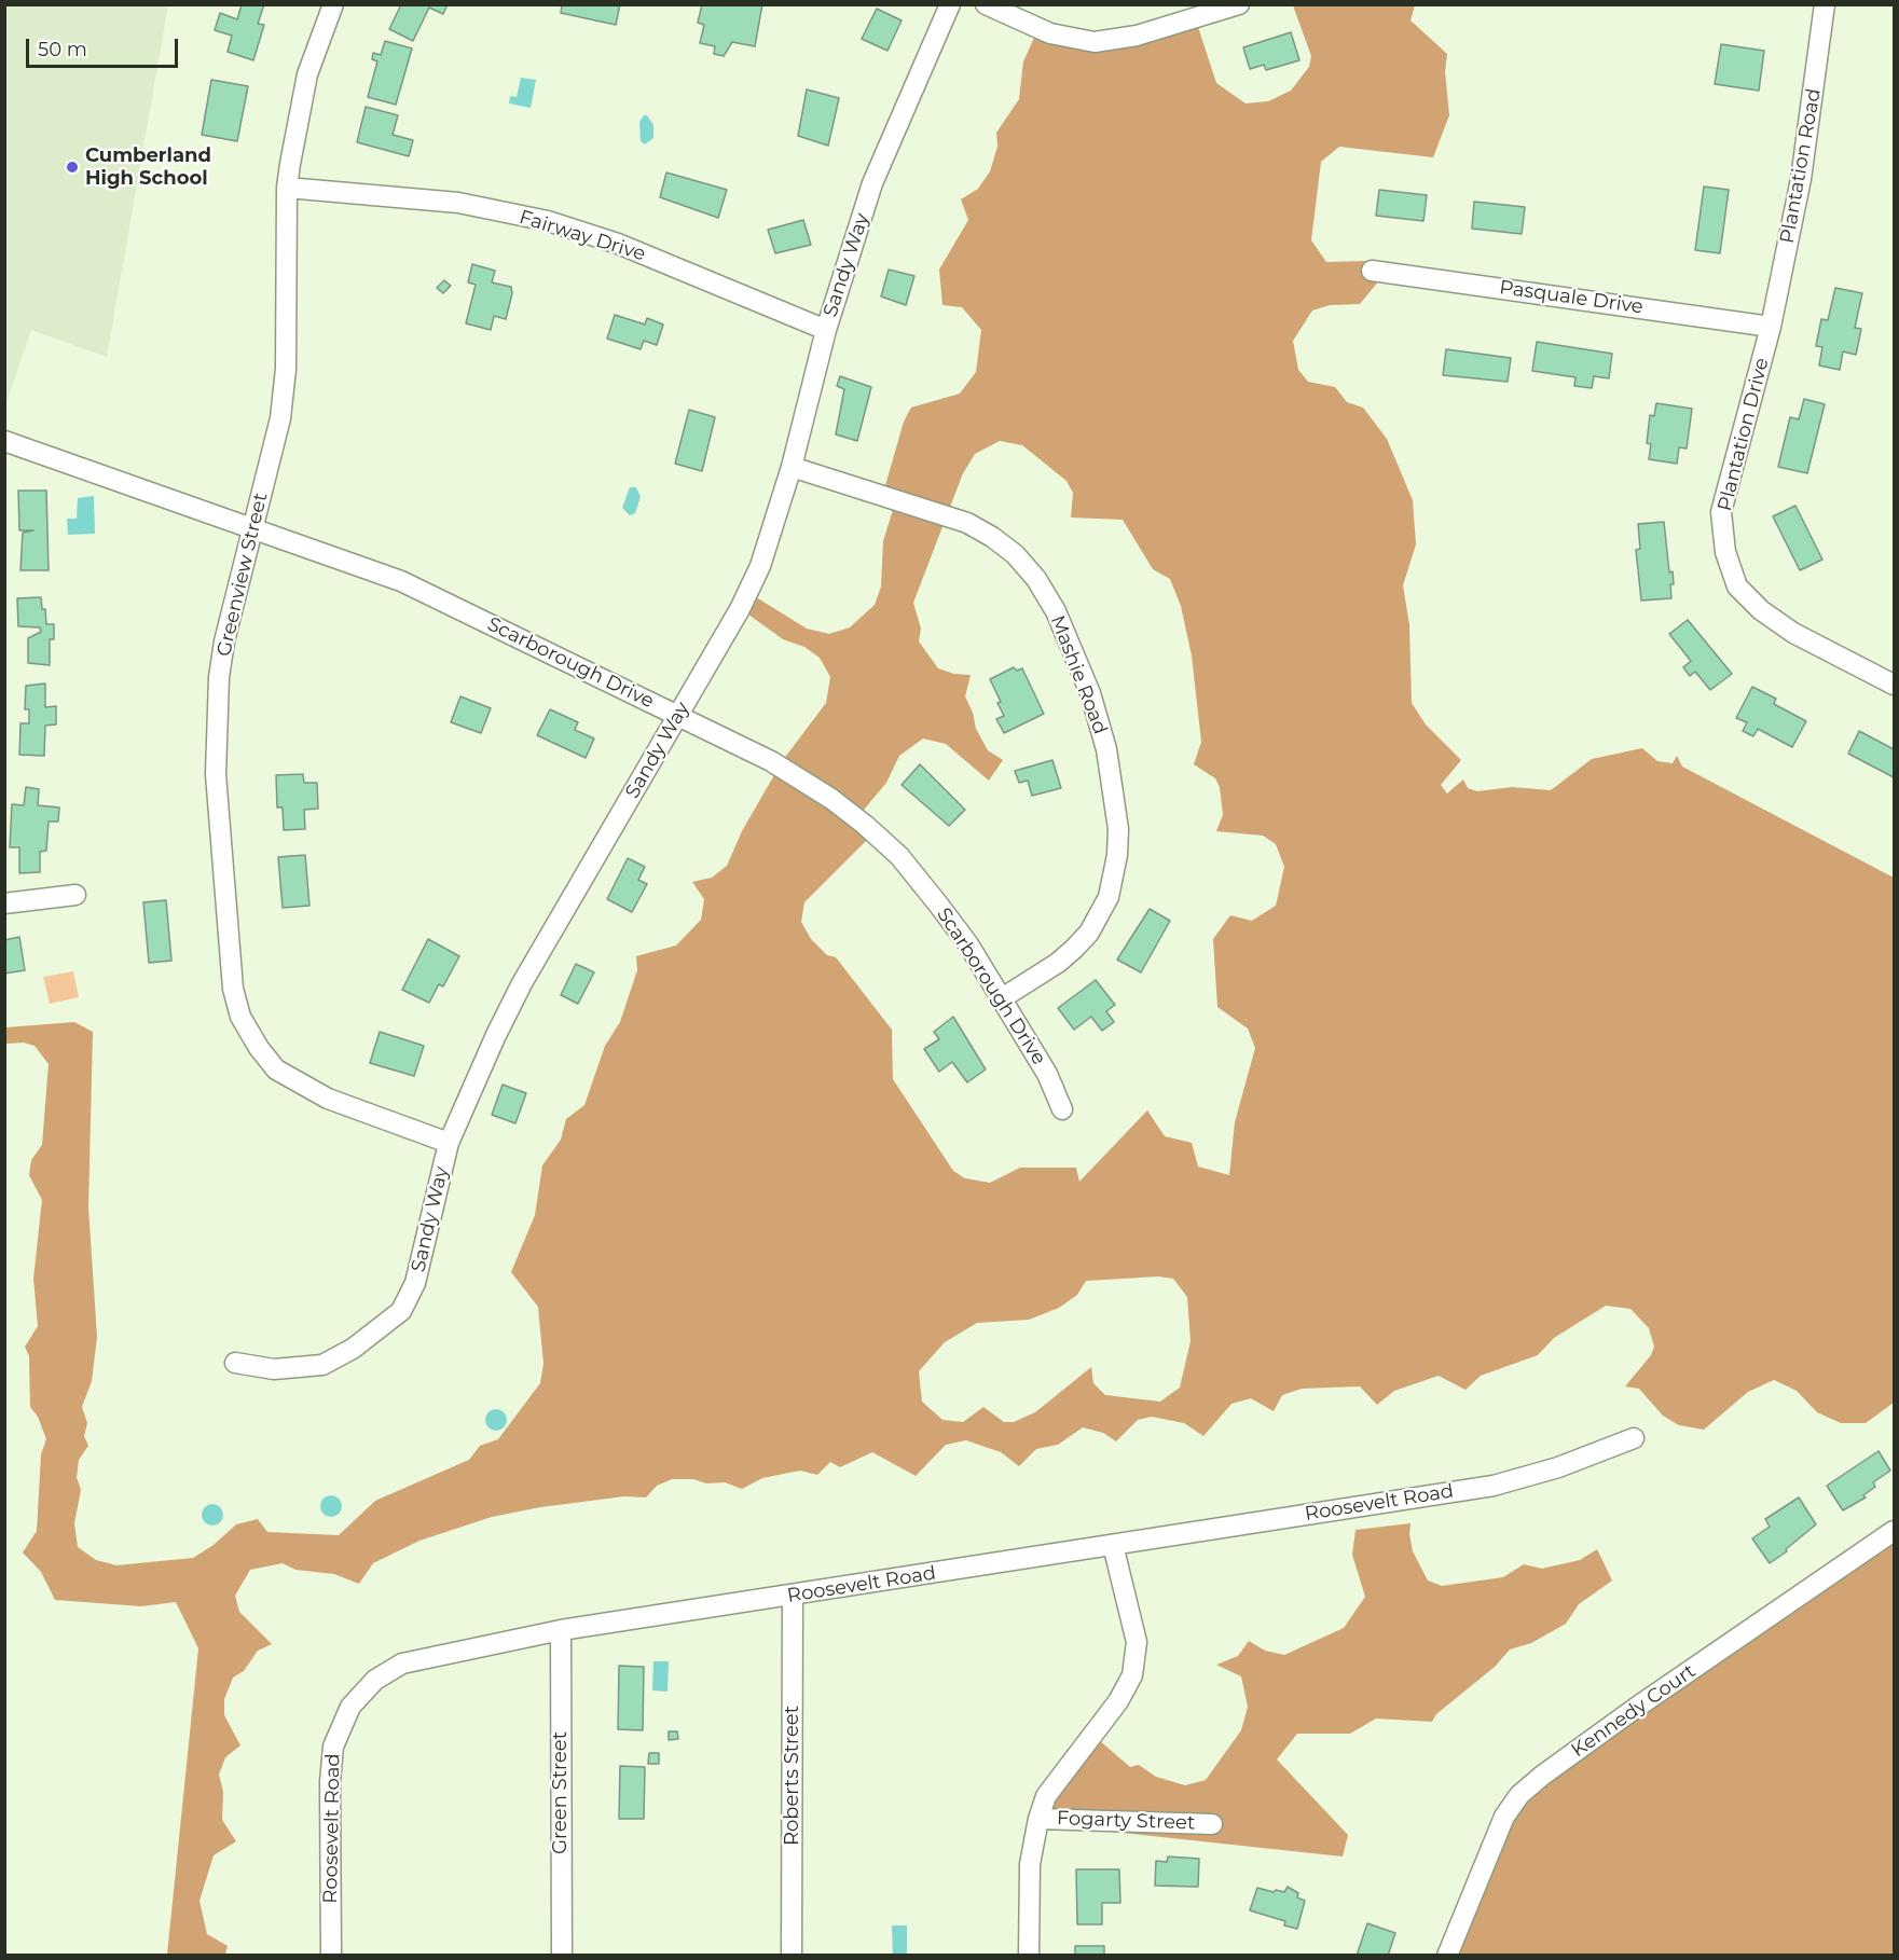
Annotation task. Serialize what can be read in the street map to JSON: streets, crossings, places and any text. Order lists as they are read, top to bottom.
{
  "streets": {
    "street": [
      "Plantation Road",
      "Fairway Drive",
      "Sandy Way",
      "Pasquale Drive",
      "Plantation Drive",
      "Greenview Street",
      "Scarborough Drive",
      "Mashie Road",
      "Roosevelt Road",
      "Kennedy Court",
      "Roberts Street",
      "Green Street",
      "Fogarty Street"
    ]
  },
  "crossings": [
    ["Plantation Road", "Pasquale Drive"],
    ["Plantation Road", "Plantation Drive"],
    ["Fairway Drive", "Sandy Way"],
    ["Fairway Drive", "Greenview Street"],
    ["Sandy Way", "Greenview Street"],
    ["Sandy Way", "Scarborough Drive"],
    ["Sandy Way", "Mashie Road"],
    ["Pasquale Drive", "Plantation Drive"],
    ["Greenview Street", "Scarborough Drive"],
    ["Scarborough Drive", "Mashie Road"],
    ["Roosevelt Road", "Roberts Street"],
    ["Roosevelt Road", "Green Street"]
  ],
  "places": ["Cumberland High School"],
  "scale_bar": "50 m"
}
